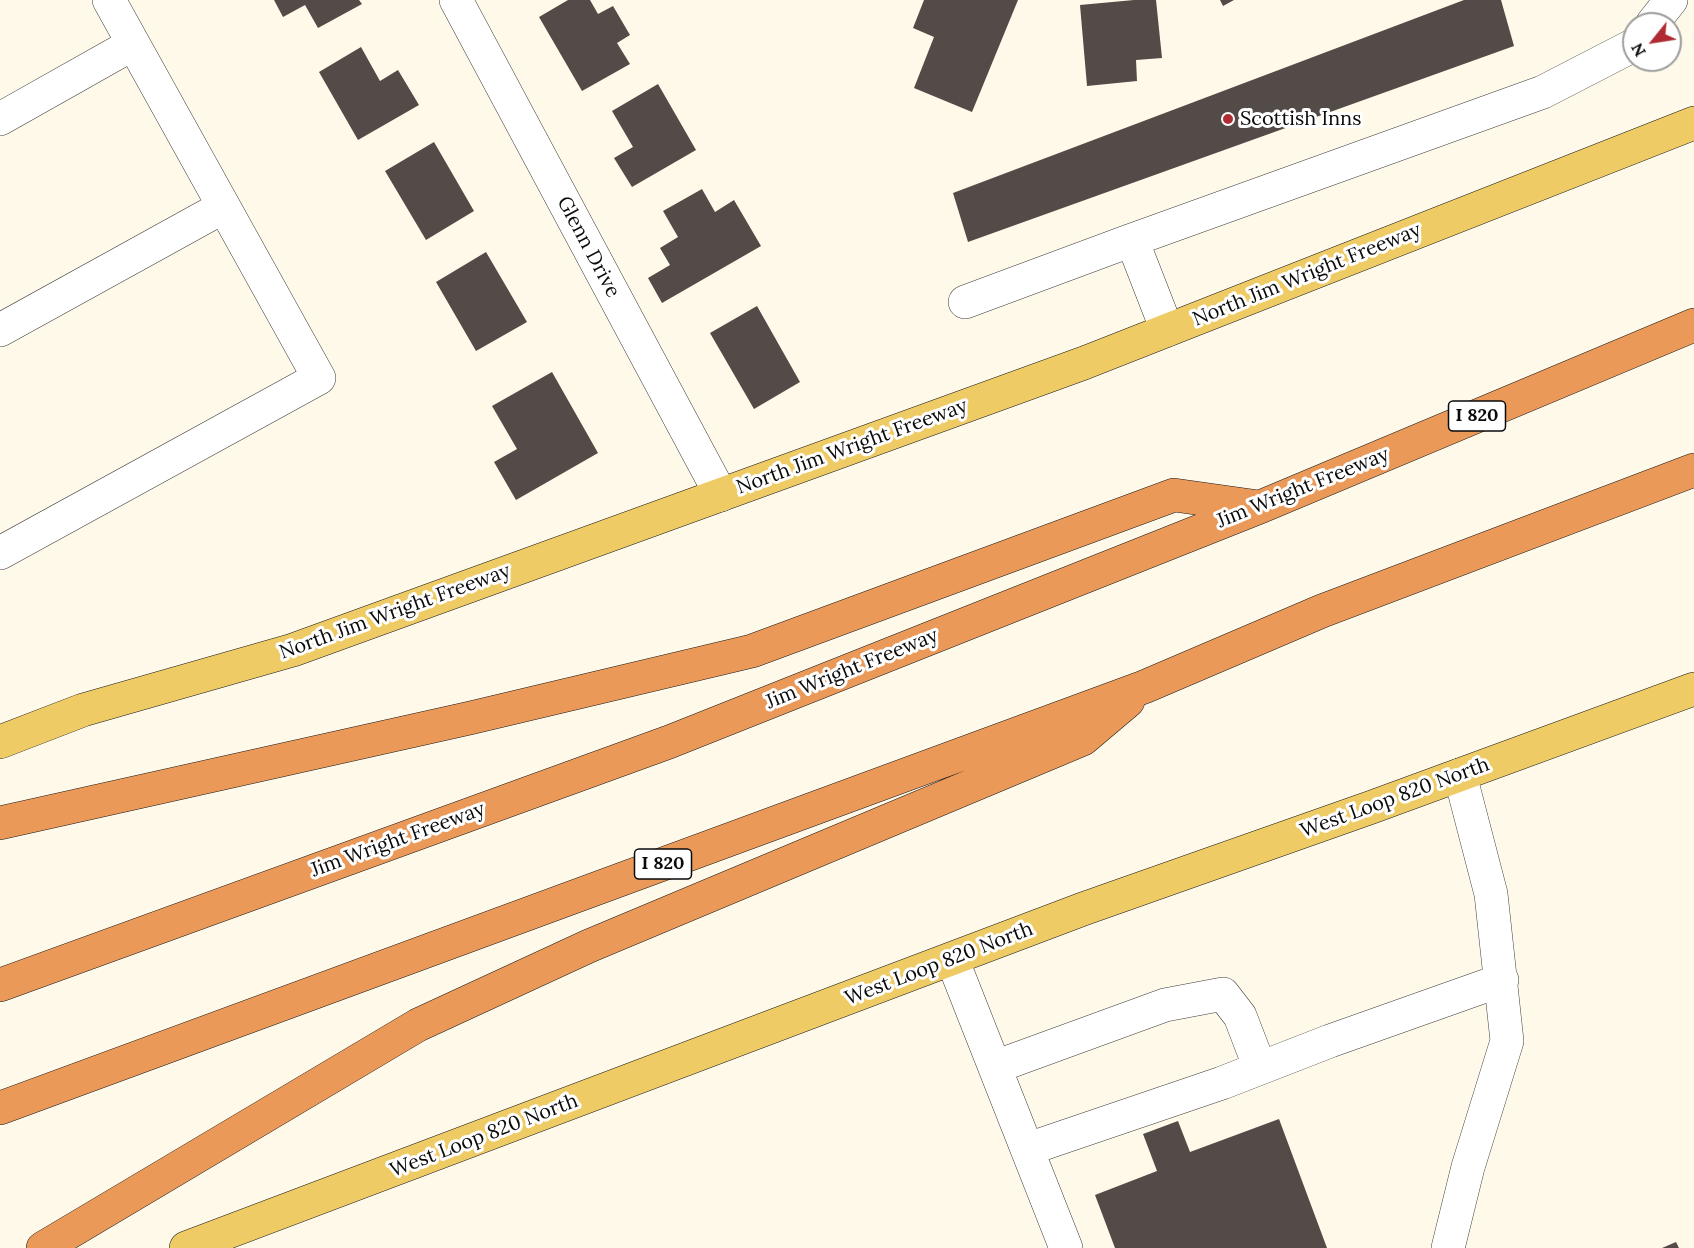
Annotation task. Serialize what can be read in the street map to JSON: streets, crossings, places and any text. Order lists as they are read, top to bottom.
{
  "streets": {
    "highway": ["I 820", "Jim Wright Freeway"],
    "main road": ["North Jim Wright Freeway", "West Loop 820 North"],
    "street": ["Glenn Drive"]
  },
  "crossings": [
    ["Glenn Drive", "North Jim Wright Freeway"]
  ],
  "places": ["Scottish Inns"],
  "north": "bottom left"
}
